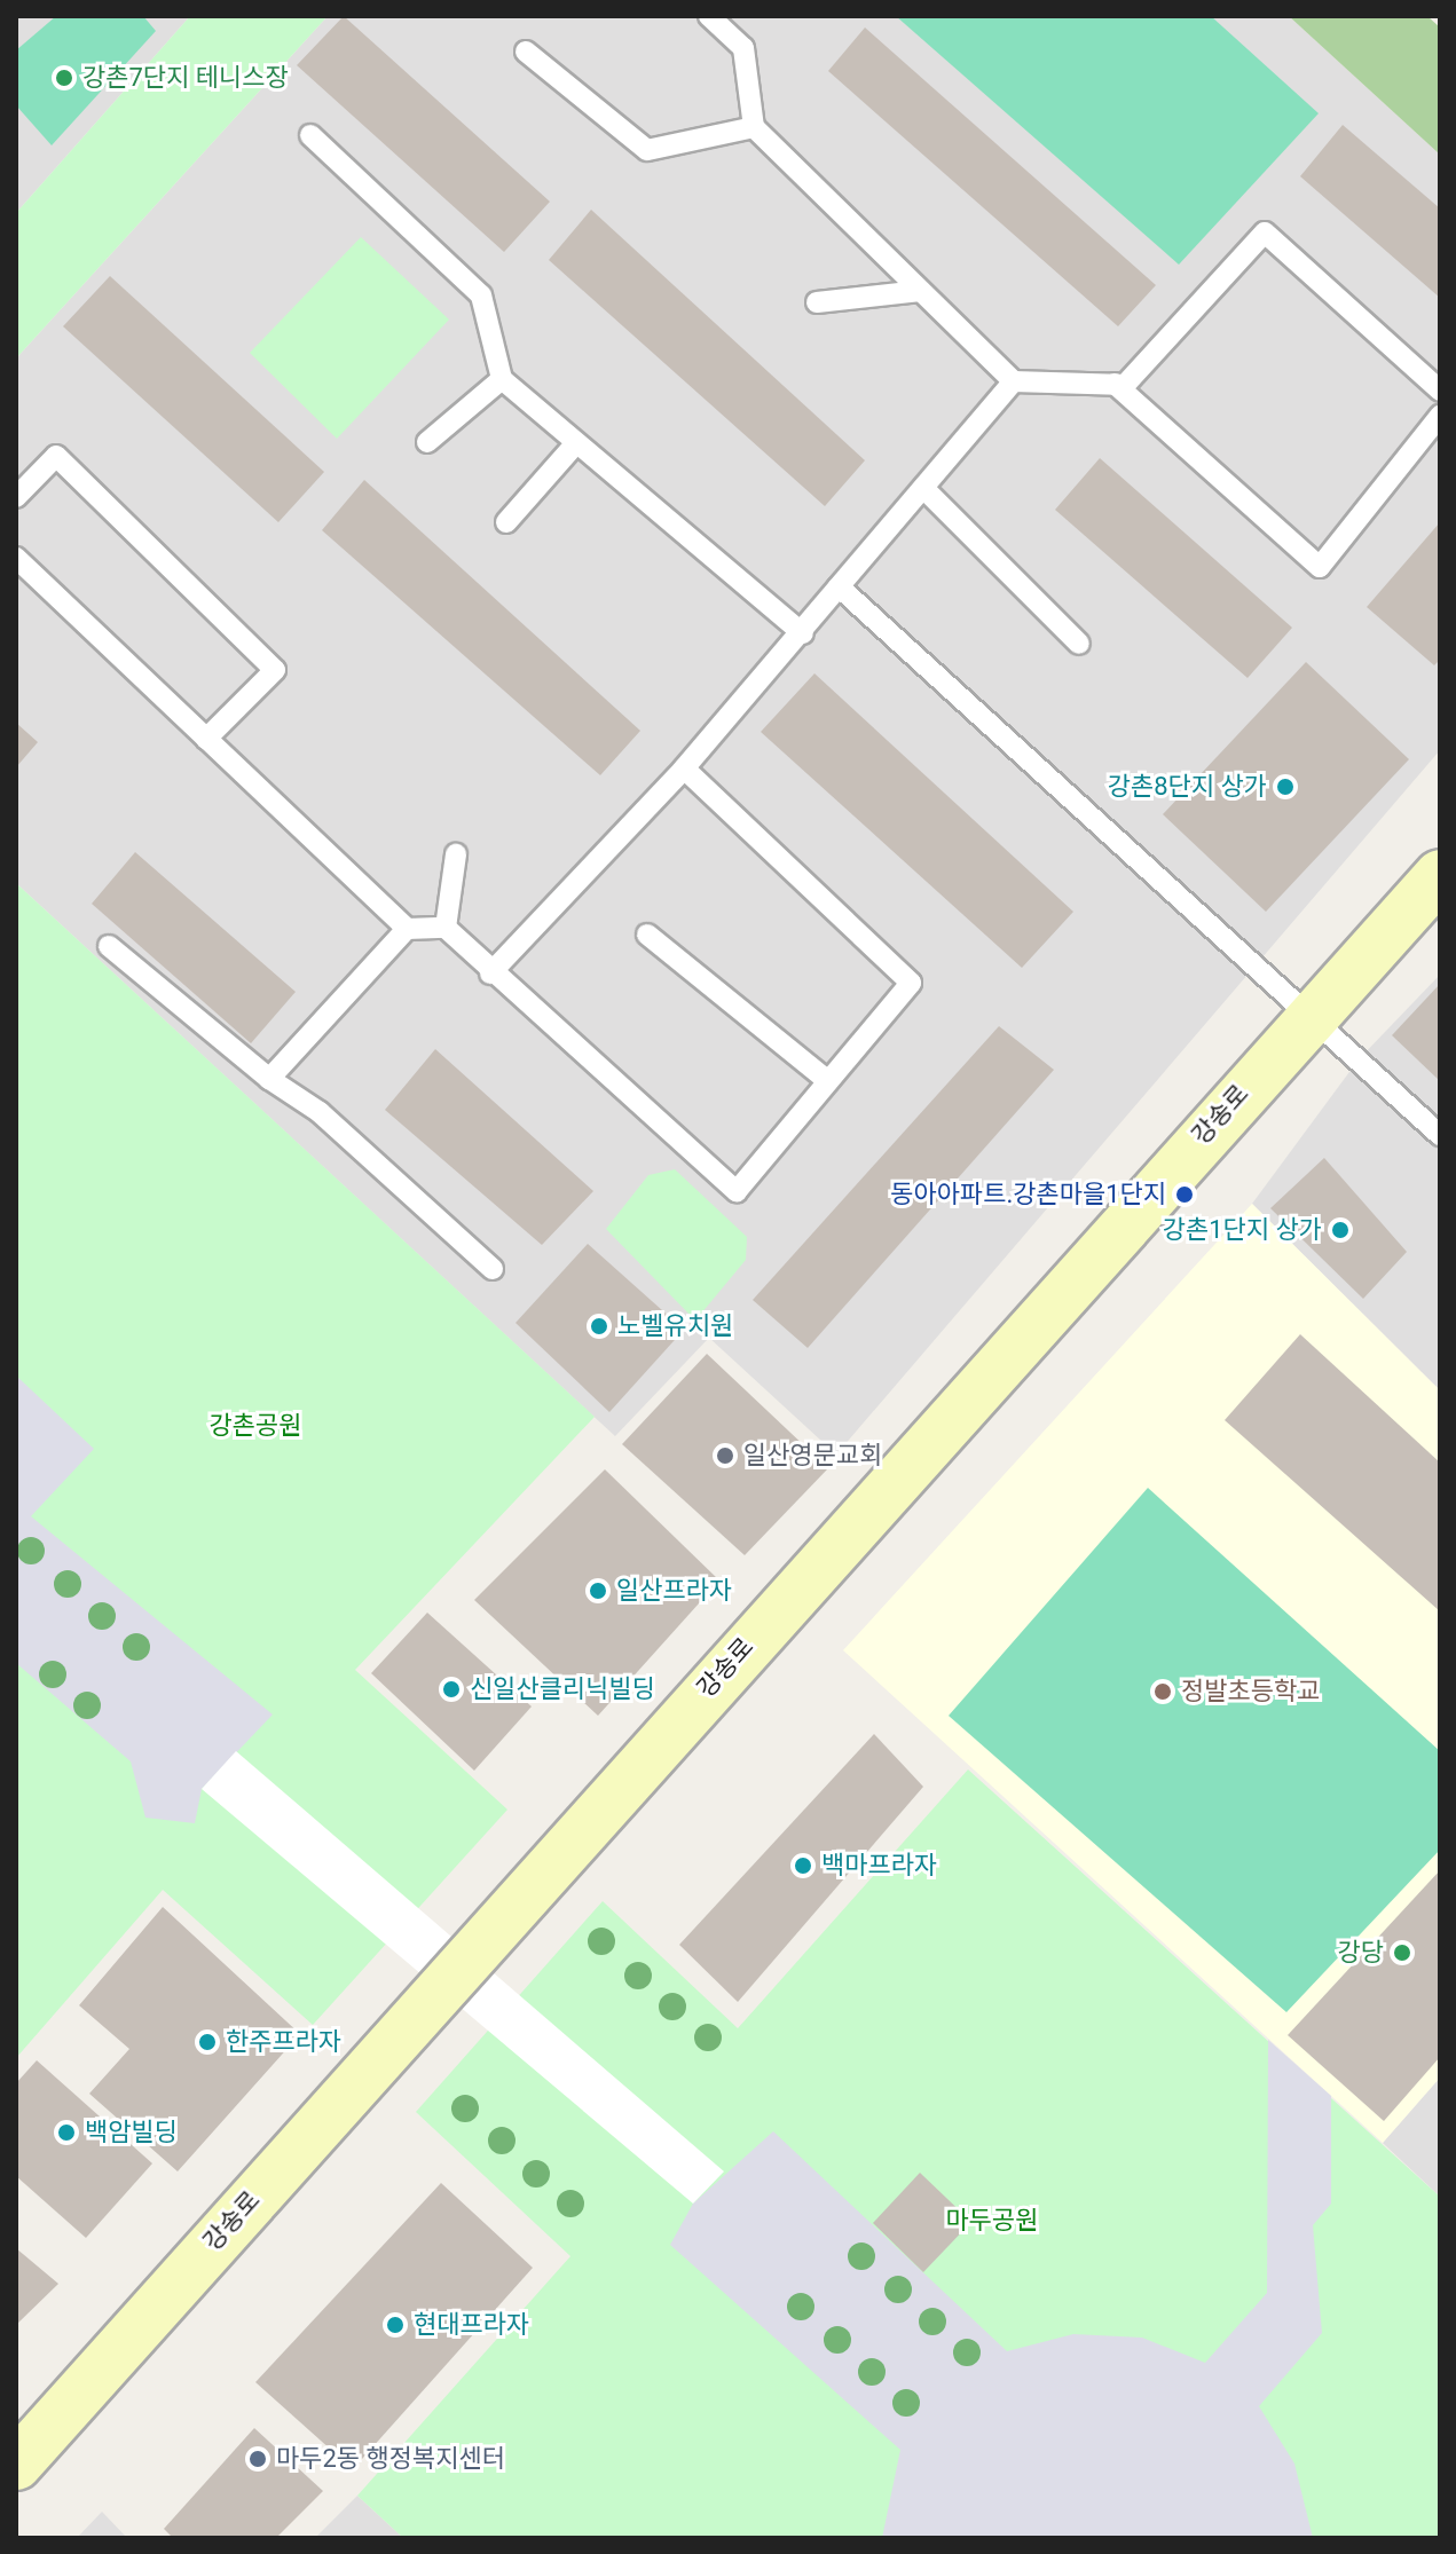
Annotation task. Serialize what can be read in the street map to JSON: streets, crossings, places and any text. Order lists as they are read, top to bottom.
{
  "streets": {
    "main road": ["강송로"]
  },
  "parks": ["강촌공원", "마두공원"],
  "places": [
    "강촌7단지 테니스장",
    "강촌8단지 상가",
    "동아아파트.강촌마을1단지",
    "강촌1단지 상가",
    "노벨유치원",
    "일산영문교회",
    "일산프라자",
    "신일산클리닉빌딩",
    "정발초등학교",
    "백마프라자",
    "강당",
    "한주프라자",
    "백암빌딩",
    "현대프라자",
    "마두2동 행정복지센터"
  ]
}
